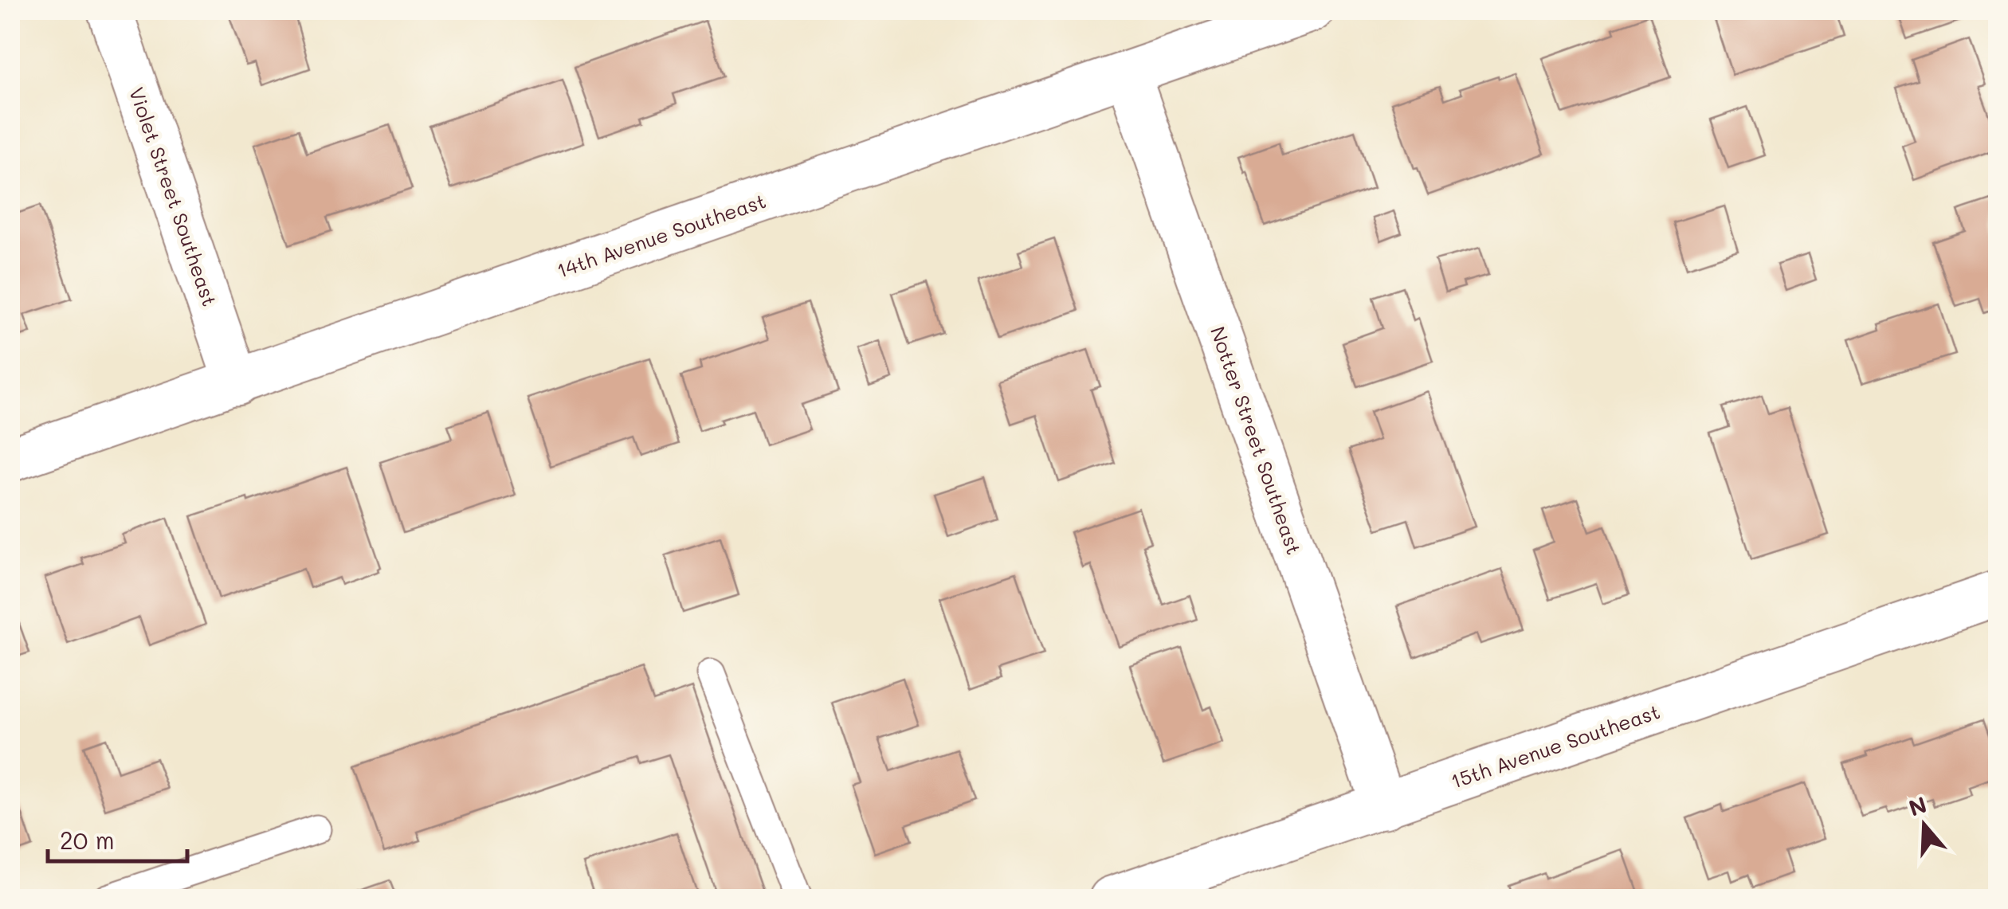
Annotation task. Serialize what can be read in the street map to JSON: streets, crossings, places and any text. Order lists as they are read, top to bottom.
{
  "streets": {
    "street": [
      "Violet Street Southeast",
      "14th Avenue Southeast",
      "Notter Street Southeast",
      "15th Avenue Southeast"
    ]
  },
  "crossings": [
    ["Violet Street Southeast", "14th Avenue Southeast"],
    ["14th Avenue Southeast", "Notter Street Southeast"],
    ["Notter Street Southeast", "15th Avenue Southeast"]
  ],
  "scale_bar": "20 m",
  "north": "top"
}
